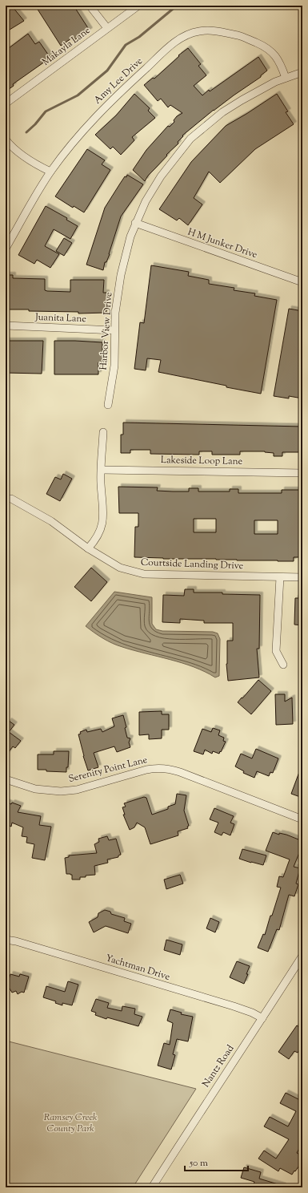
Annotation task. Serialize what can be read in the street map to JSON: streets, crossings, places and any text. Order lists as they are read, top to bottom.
{
  "streets": {
    "street": [
      "Makayla Lane",
      "Amy Lee Drive",
      "H M Junker Drive",
      "Juanita Lane",
      "Harbor View Drive",
      "Lakeside Loop Lane",
      "Courtside Landing Drive",
      "Serenity Point Lane",
      "Yachtman Drive",
      "Nantz Road"
    ]
  },
  "crossings": [
    ["Amy Lee Drive", "Harbor View Drive"],
    ["H M Junker Drive", "Harbor View Drive"],
    ["Juanita Lane", "Harbor View Drive"],
    ["Yachtman Drive", "Nantz Road"]
  ],
  "parks": ["Ramsey Creek County Park"],
  "scale_bar": "50 m"
}
